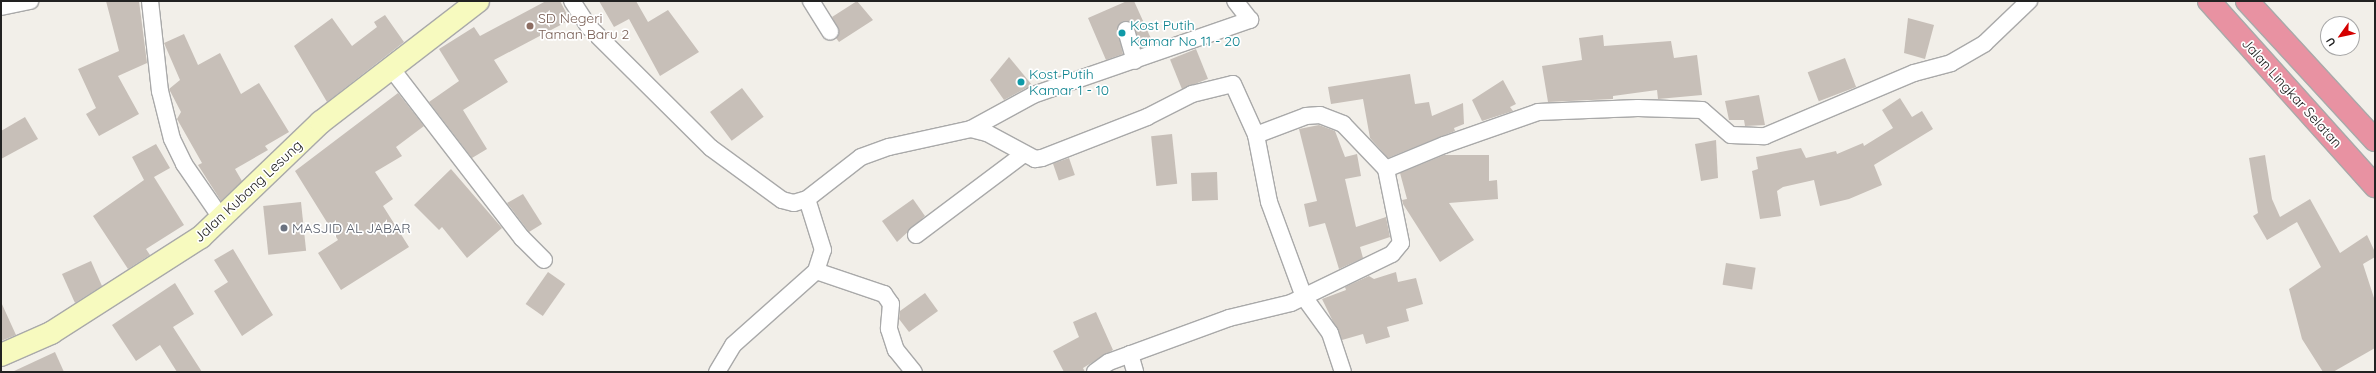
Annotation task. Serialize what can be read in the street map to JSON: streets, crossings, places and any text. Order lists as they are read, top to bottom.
{
  "streets": {
    "highway": ["Jalan Lingkar Selatan"],
    "street": ["Jalan Kubang Lesung"]
  },
  "places": [
    "SD Negeri Taman Baru 2",
    "Kost Putih Kamar No 11 - 20",
    "Kost Putih Kamar 1 - 10",
    "MASJID AL JABAR"
  ],
  "north": "bottom left"
}
